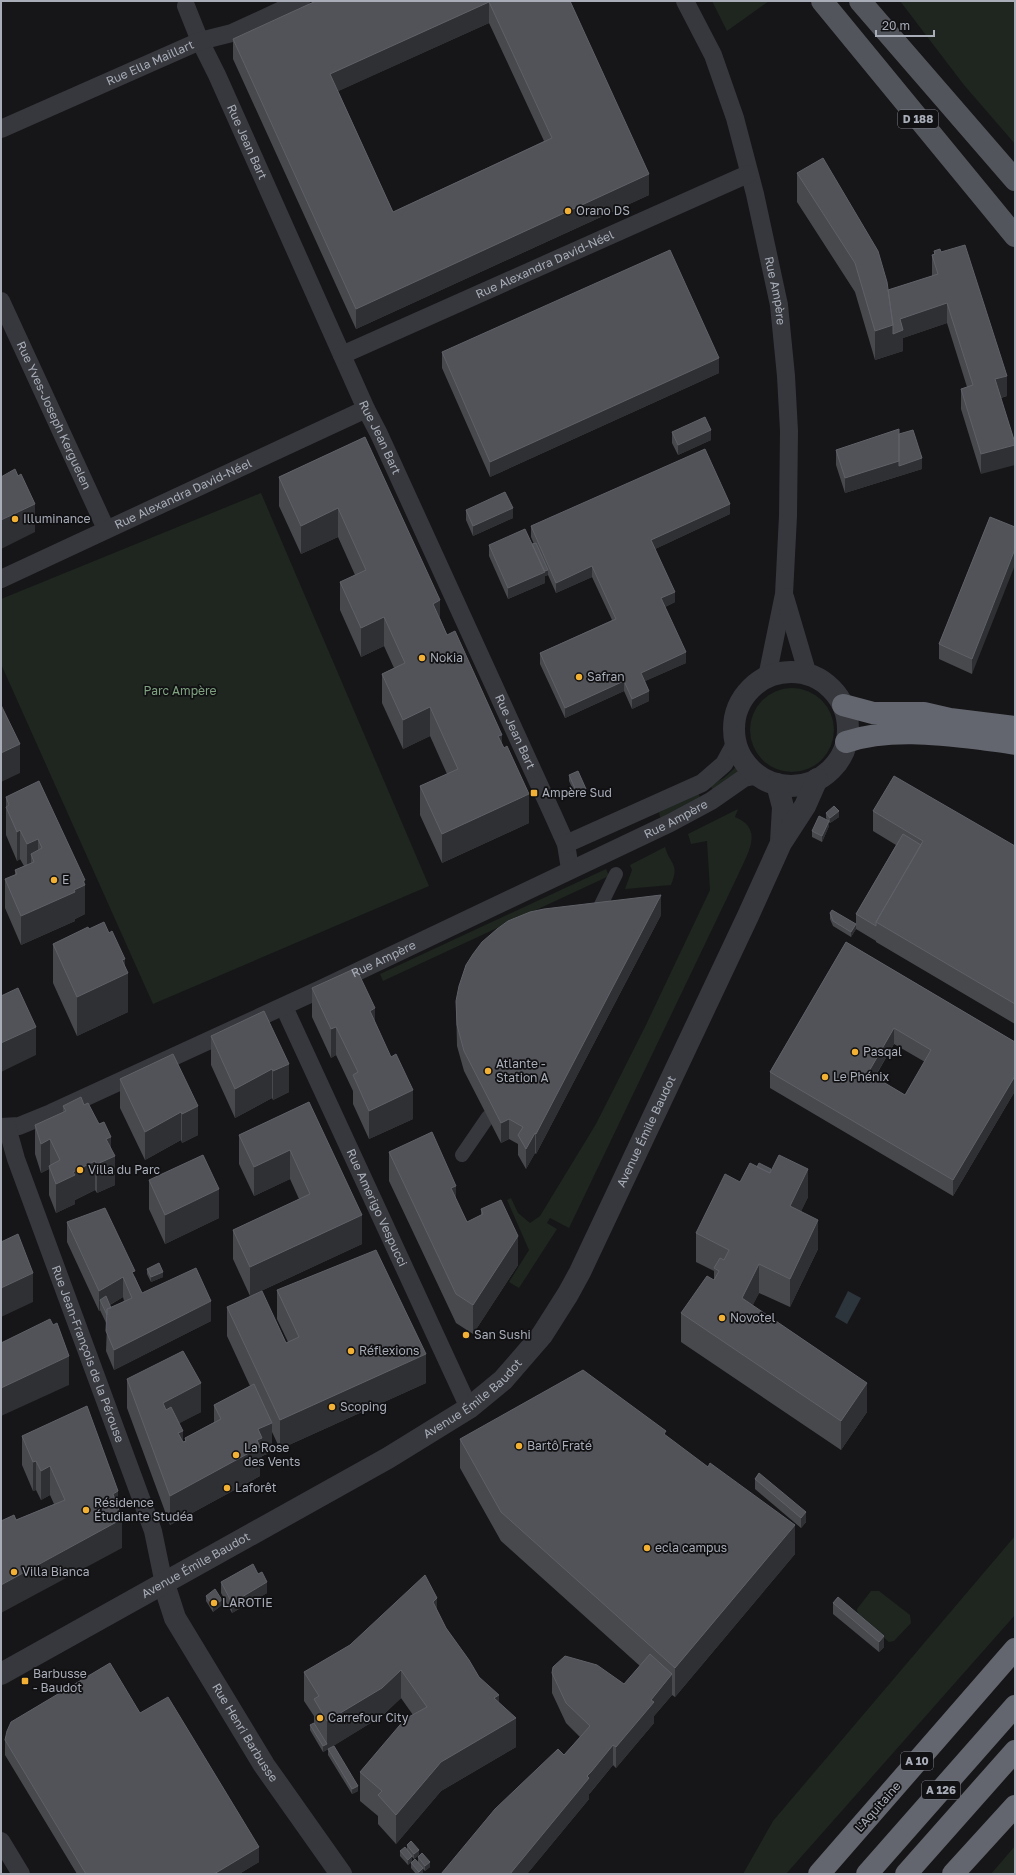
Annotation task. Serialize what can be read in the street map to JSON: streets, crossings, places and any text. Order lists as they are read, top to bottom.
{
  "streets": {
    "highway": ["A 10", "A 126", "L'Aquitaine"],
    "main road": ["D 188"],
    "street": [
      "Rue Ella Maillart",
      "Rue Jean Bart",
      "Rue Alexandra David-Néel",
      "Rue Ampère",
      "Rue Yves-Joseph Kerguelen",
      "Avenue Émile Baudot",
      "Rue Amerigo Vespucci",
      "Rue Jean-François de la Pérouse",
      "Rue Henri Barbusse"
    ]
  },
  "crossings": [
    ["Rue Ella Maillart", "Rue Jean Bart"],
    ["Rue Jean Bart", "Rue Alexandra David-Néel"],
    ["Rue Jean Bart", "Rue Ampère"],
    ["Rue Alexandra David-Néel", "Rue Ampère"],
    ["Rue Alexandra David-Néel", "Rue Yves-Joseph Kerguelen"],
    ["Rue Ampère", "Avenue Émile Baudot"],
    ["Rue Ampère", "Rue Amerigo Vespucci"],
    ["Rue Ampère", "Rue Jean-François de la Pérouse"],
    ["Avenue Émile Baudot", "Rue Amerigo Vespucci"],
    ["Avenue Émile Baudot", "Rue Jean-François de la Pérouse"],
    ["Avenue Émile Baudot", "Rue Henri Barbusse"],
    ["Rue Jean-François de la Pérouse", "Rue Henri Barbusse"]
  ],
  "parks": ["Parc Ampère"],
  "places": {
    "other": [
      "Orano DS",
      "Illuminance",
      "Nokia",
      "Safran",
      "E",
      "Pasqal",
      "Atlante - Station A",
      "Le Phénix",
      "Villa du Parc",
      "Novotel",
      "San Sushi",
      "Réflexions",
      "Scoping",
      "Bartô Fraté",
      "La Rose des Vents",
      "Laforêt",
      "Résidence Étudiante Studéa",
      "ecla campus",
      "Villa Bianca",
      "LAROTIE",
      "Carrefour City"
    ],
    "transit": ["Ampère Sud", "Barbusse - Baudot"]
  },
  "scale_bar": "20 m"
}
